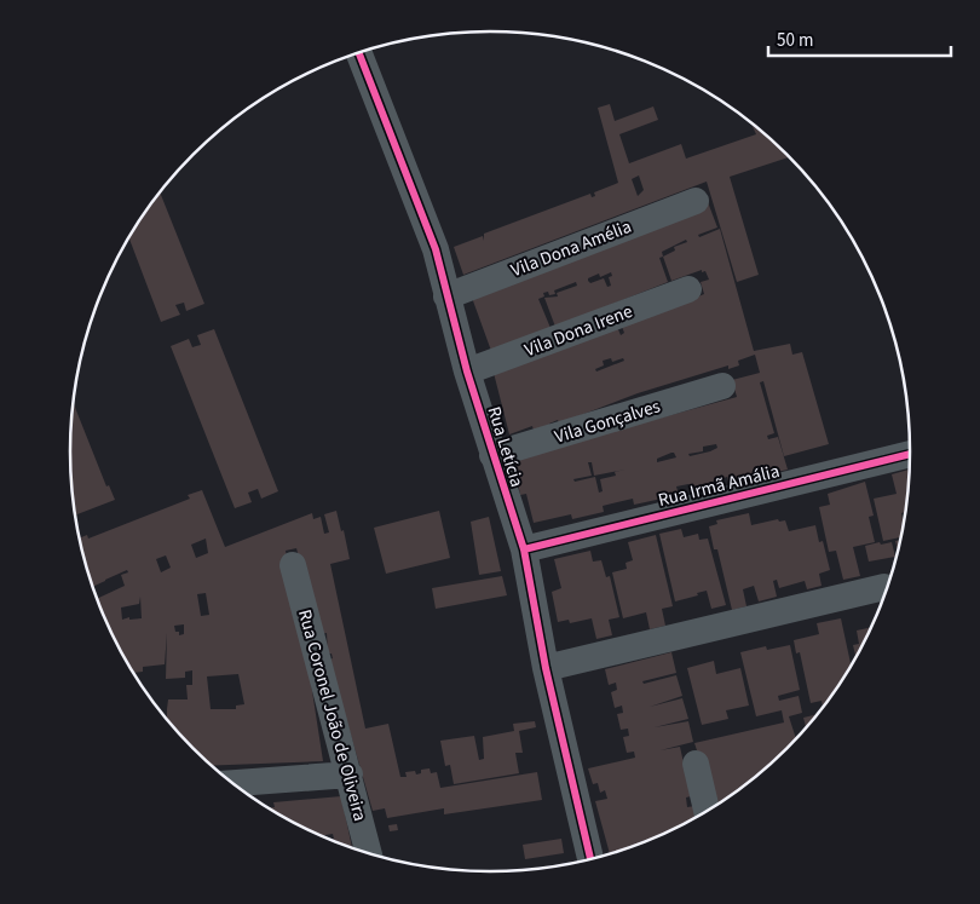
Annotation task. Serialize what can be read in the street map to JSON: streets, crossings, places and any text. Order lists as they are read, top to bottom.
{
  "streets": {
    "street": [
      "Vila Dona Amélia",
      "Vila Dona Irene",
      "Vila Gonçalves",
      "Rua Letícia",
      "Rua Irmã Amália",
      "Rua Coronel João de Oliveira"
    ]
  },
  "crossings": [
    ["Vila Dona Amélia", "Rua Letícia"],
    ["Vila Dona Irene", "Rua Letícia"],
    ["Vila Gonçalves", "Rua Letícia"],
    ["Rua Letícia", "Rua Irmã Amália"]
  ],
  "scale_bar": "50 m"
}
